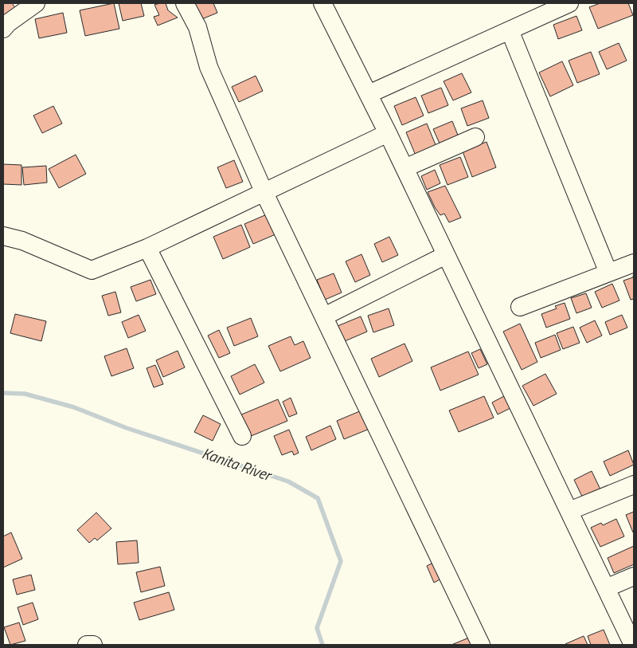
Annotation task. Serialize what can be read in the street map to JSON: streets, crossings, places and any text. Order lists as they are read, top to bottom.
{
  "water": ["Kanita River"]
}
